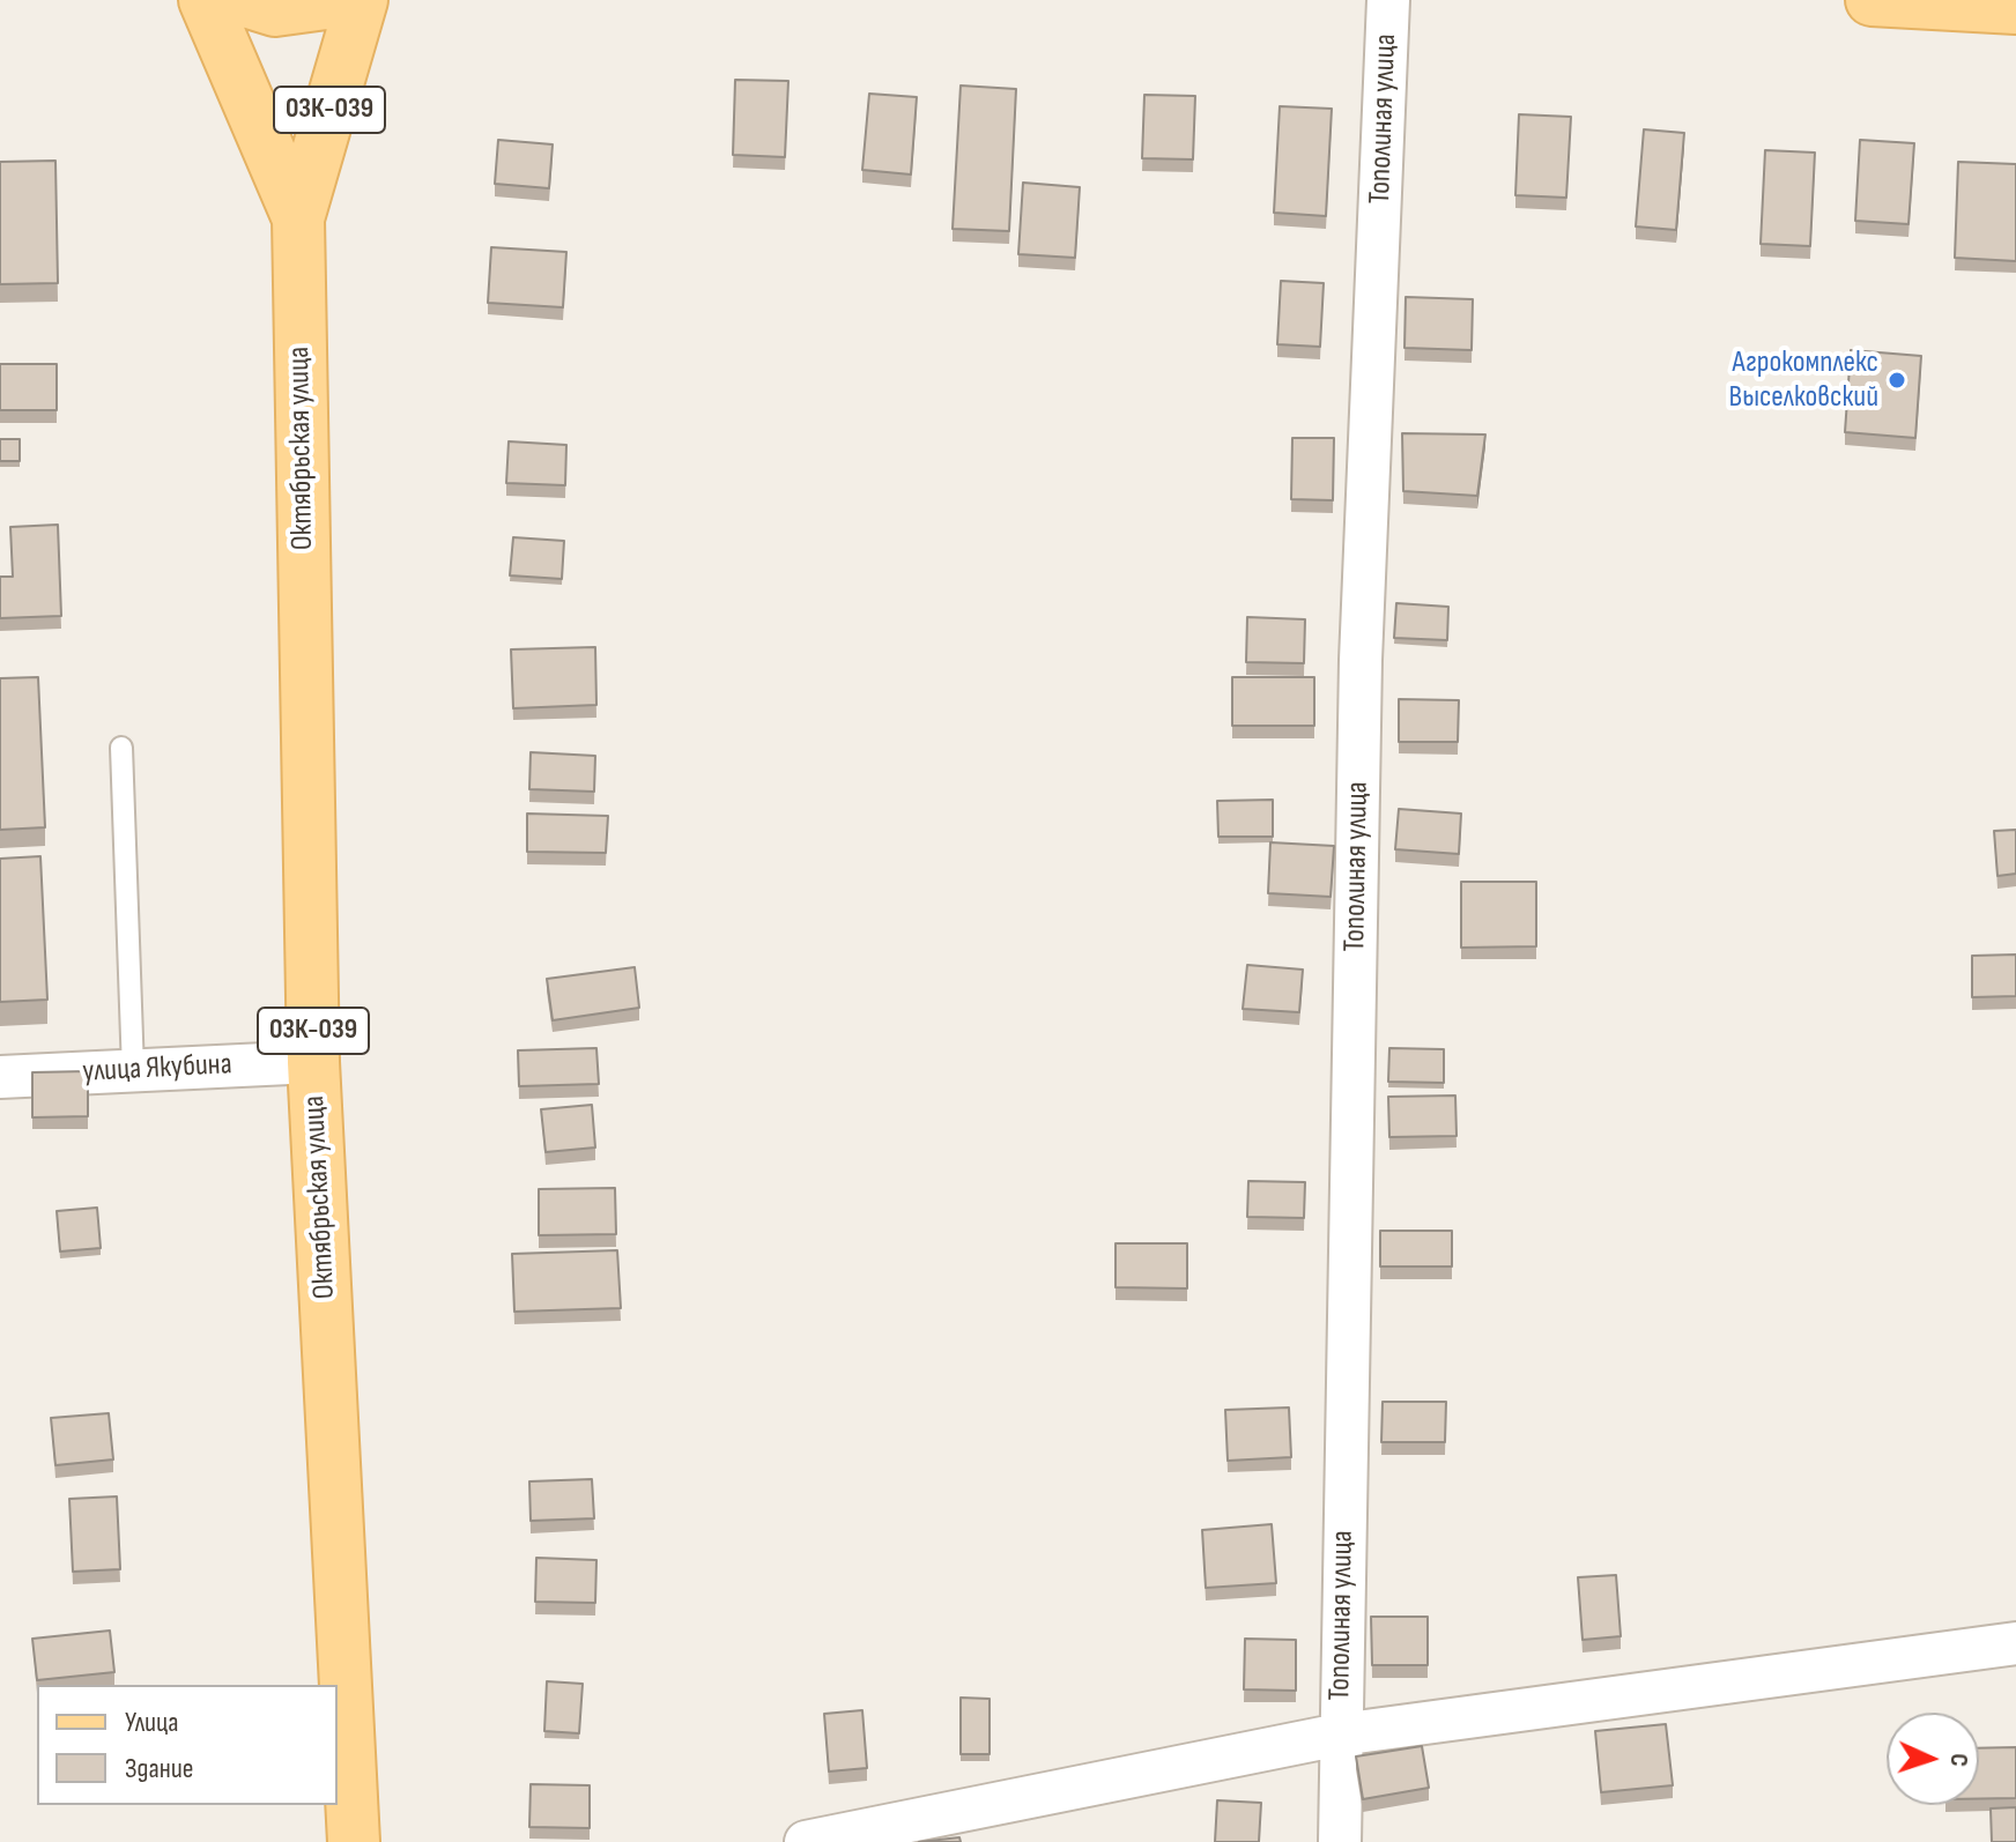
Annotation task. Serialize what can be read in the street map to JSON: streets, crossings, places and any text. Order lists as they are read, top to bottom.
{
  "streets": {
    "main road": ["03К-039", "Октябрьская улица"],
    "street": ["Тополиная улица", "улица Якубина"]
  },
  "crossings": [
    ["Октябрьская улица", "улица Якубина"]
  ],
  "places": ["Агрокомплекс Выселковский"],
  "legend": ["Улица", "Здание"],
  "north": "right"
}
